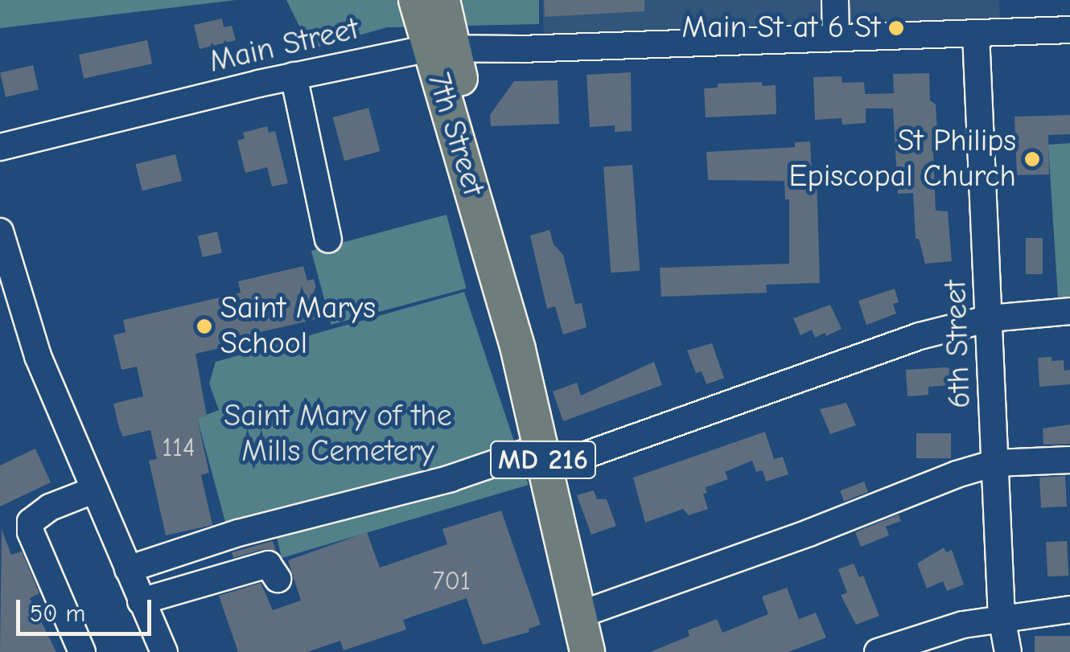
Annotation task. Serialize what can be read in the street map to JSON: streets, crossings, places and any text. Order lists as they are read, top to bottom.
{
  "streets": {
    "main road": ["7th Street", "MD 216"],
    "street": ["Main Street", "6th Street"]
  },
  "crossings": [
    ["Main Street", "7th Street"],
    ["Main Street", "6th Street"]
  ],
  "parks": ["Saint Mary of the Mills Cemetery"],
  "places": ["Main St at 6 St", "St Philips Episcopal Church", "Saint Marys School"],
  "house_numbers": ["114", "701"],
  "scale_bar": "50 m"
}
